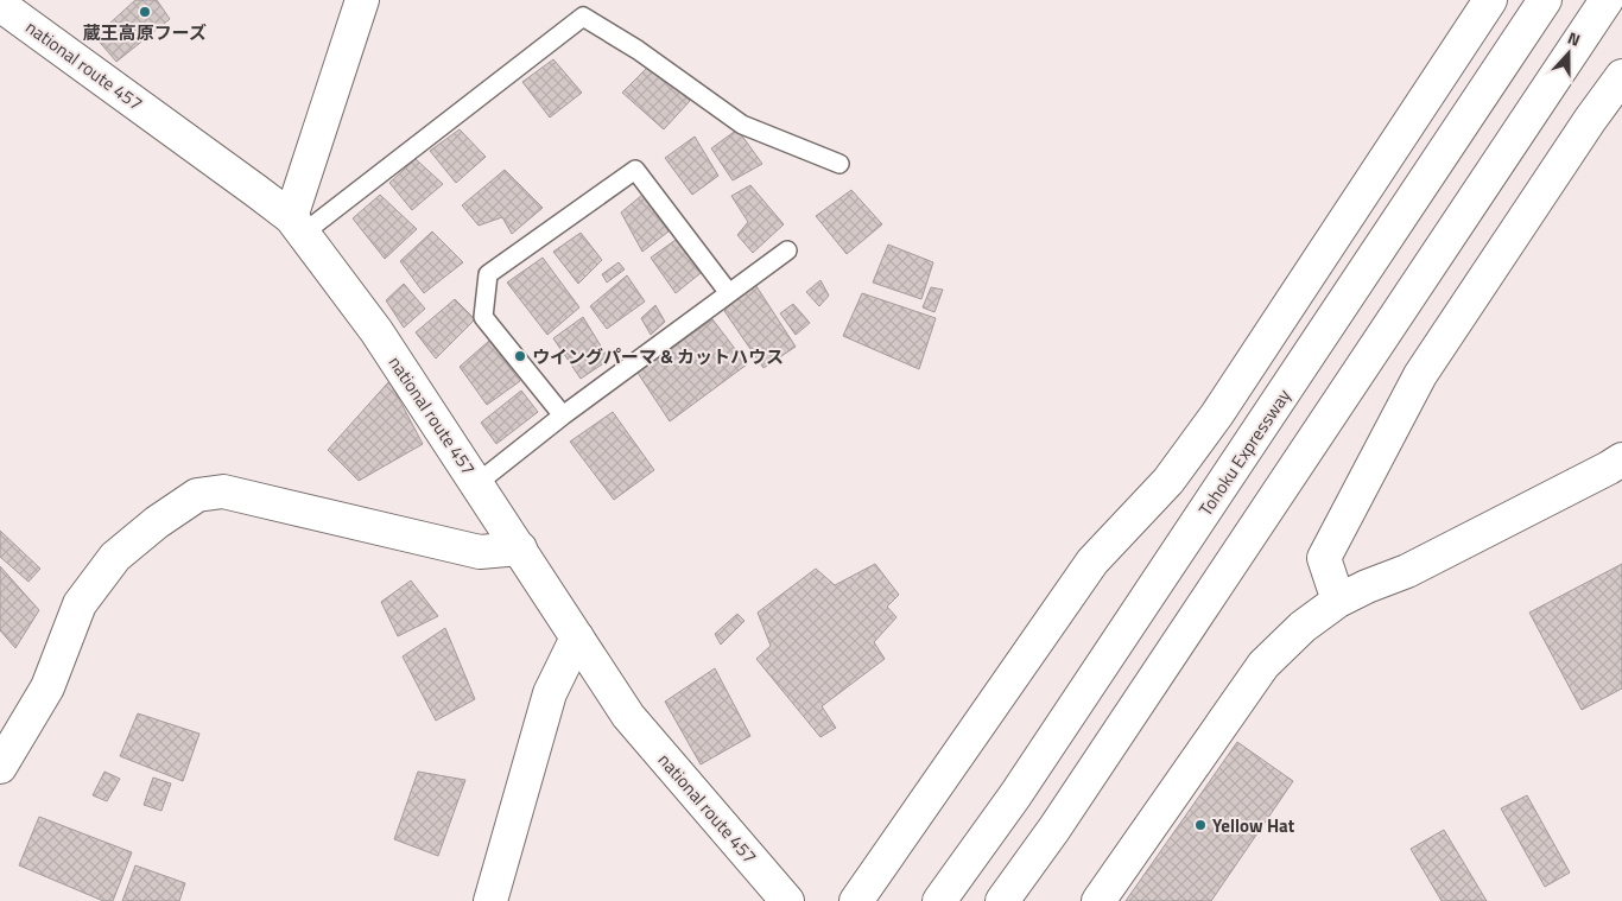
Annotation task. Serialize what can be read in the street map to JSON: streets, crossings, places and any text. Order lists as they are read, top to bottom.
{
  "streets": {
    "main road": ["national route 457", "Tohoku Expressway"]
  },
  "places": ["蔵王高原フーズ", "ウイングパーマ & カットハウス", "Yellow Hat"],
  "north": "top"
}
